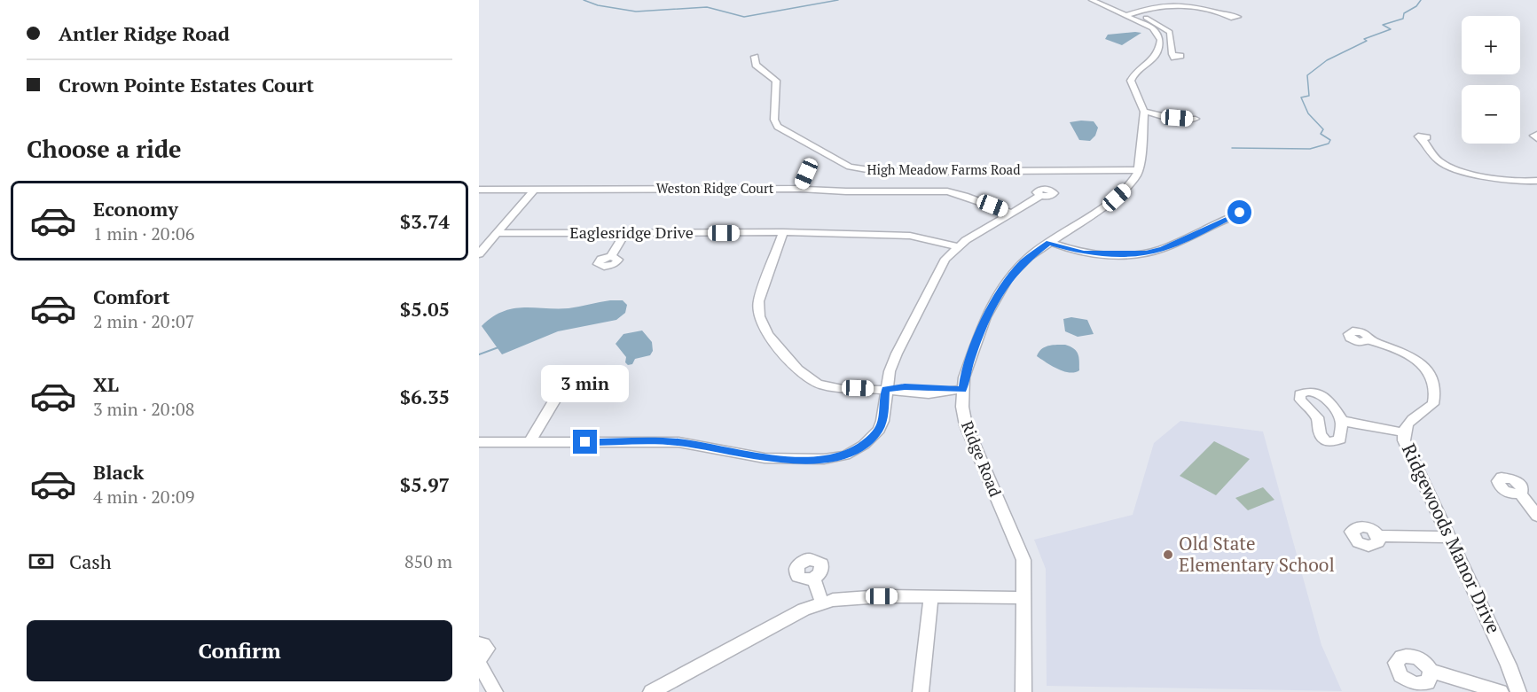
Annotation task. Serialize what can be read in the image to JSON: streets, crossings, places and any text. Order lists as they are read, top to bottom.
{
  "streets": {
    "street": [
      "High Meadow Farms Road",
      "Weston Ridge Court",
      "Eaglesridge Drive",
      "Ridge Road",
      "Ridgewoods Manor Drive"
    ]
  },
  "crossings": [
    ["High Meadow Farms Road", "Ridge Road"]
  ],
  "places": ["Old State Elementary School"],
  "page": {
    "banner": ["Antler Ridge Road", "Crown Pointe Estates Court"],
    "map_buttons": ["+", "−"],
    "heading": "Choose a ride",
    "list": [
      {
        "name": "Economy",
        "note": "1 min · 20:06",
        "value": "$3.74"
      },
      {
        "name": "Comfort",
        "note": "2 min · 20:07",
        "value": "$5.05"
      },
      {
        "name": "XL",
        "note": "3 min · 20:08",
        "value": "$6.35"
      },
      {
        "name": "Black",
        "note": "4 min · 20:09",
        "value": "$5.97"
      }
    ],
    "bubble": "3 min",
    "pay": ["Cash", "850 m"],
    "buttons": "Confirm"
  }
}
